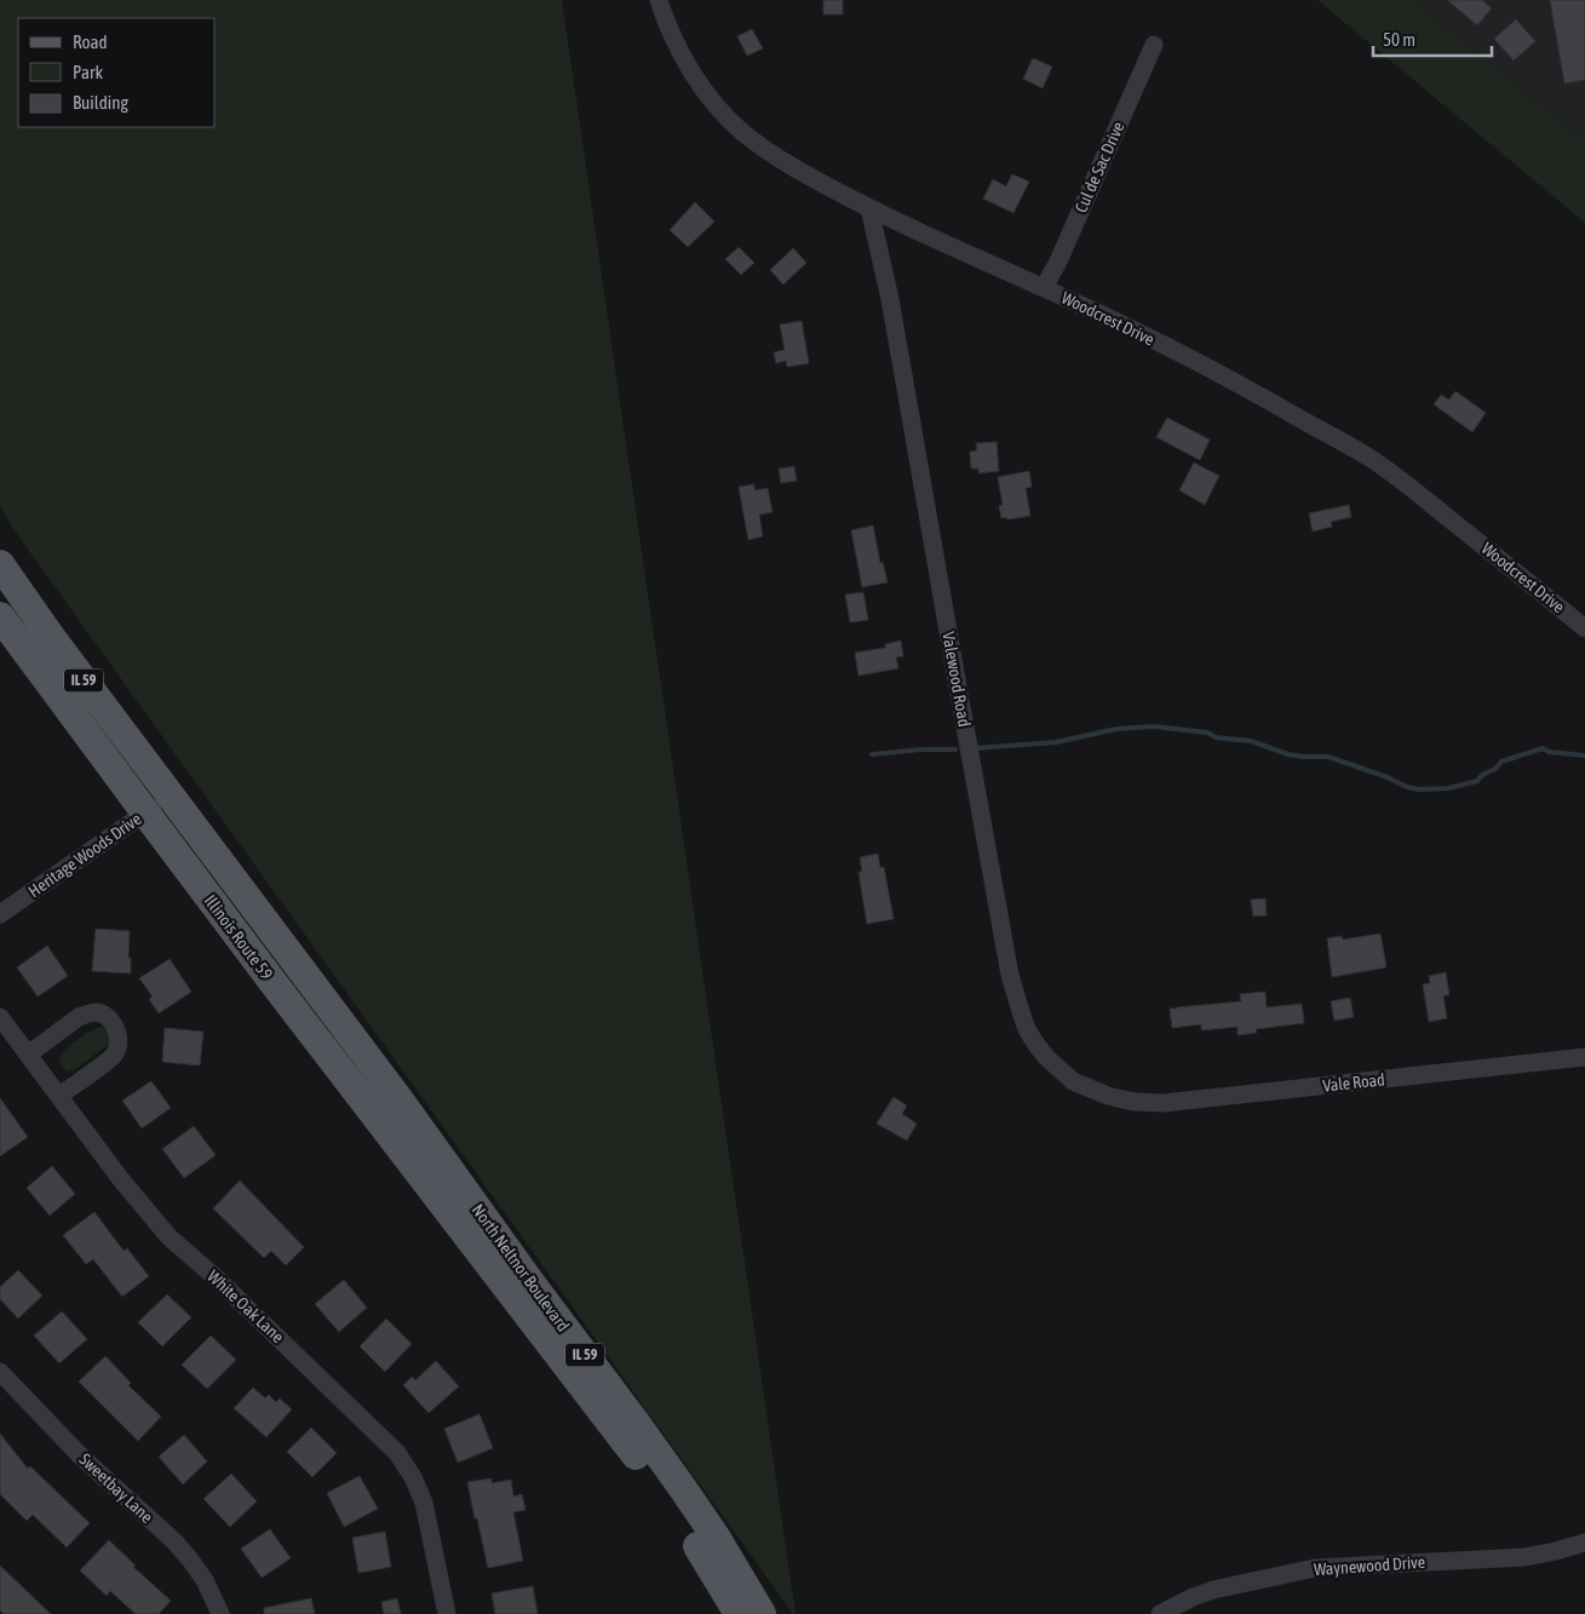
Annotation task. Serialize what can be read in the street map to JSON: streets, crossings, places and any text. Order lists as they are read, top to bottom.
{
  "streets": {
    "main road": ["IL 59", "Illinois Route 59", "North Neltnor Boulevard"],
    "street": [
      "Cul de Sac Drive",
      "Woodcrest Drive",
      "Valewood Road",
      "Heritage Woods Drive",
      "Vale Road",
      "White Oak Lane",
      "Sweetbay Lane",
      "Waynewood Drive"
    ]
  },
  "crossings": [
    ["Cul de Sac Drive", "Woodcrest Drive"],
    ["Woodcrest Drive", "Valewood Road"],
    ["Valewood Road", "Vale Road"],
    ["Heritage Woods Drive", "Illinois Route 59"],
    ["Illinois Route 59", "North Neltnor Boulevard"]
  ],
  "legend": ["Road", "Park", "Building"],
  "scale_bar": "50 m"
}
